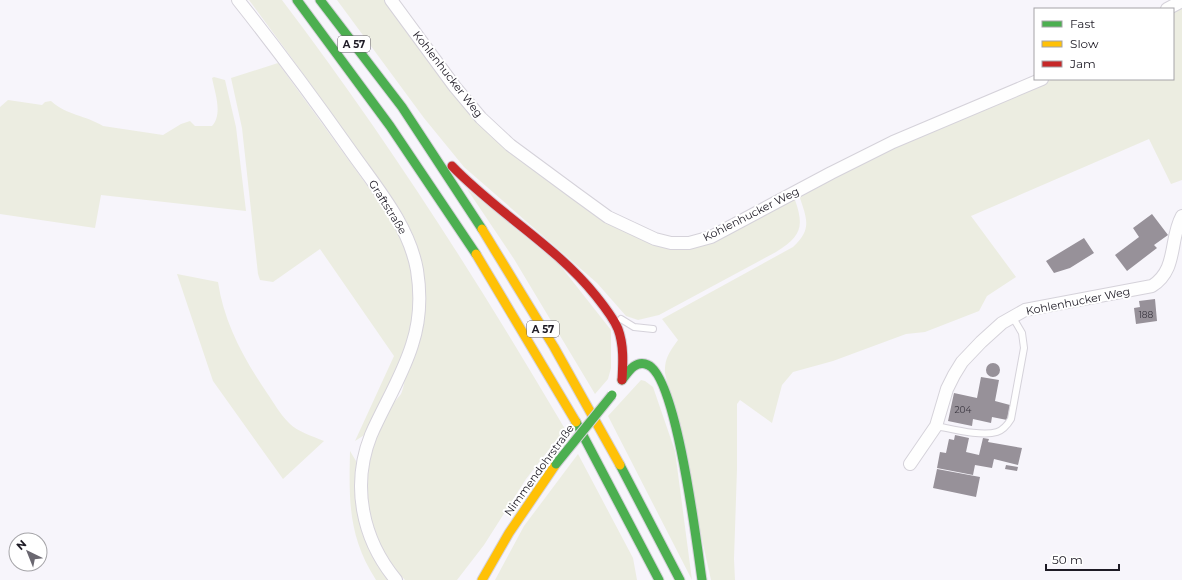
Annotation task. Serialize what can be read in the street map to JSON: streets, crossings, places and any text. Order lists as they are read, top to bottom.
{
  "streets": {
    "main road": ["A 57", "Nimmendohrstraße"],
    "street": ["Kohlenhucker Weg", "Graftstraße"]
  },
  "house_numbers": ["188", "204"],
  "legend": ["Fast", "Slow", "Jam"],
  "scale_bar": "50 m",
  "north": "top left"
}
